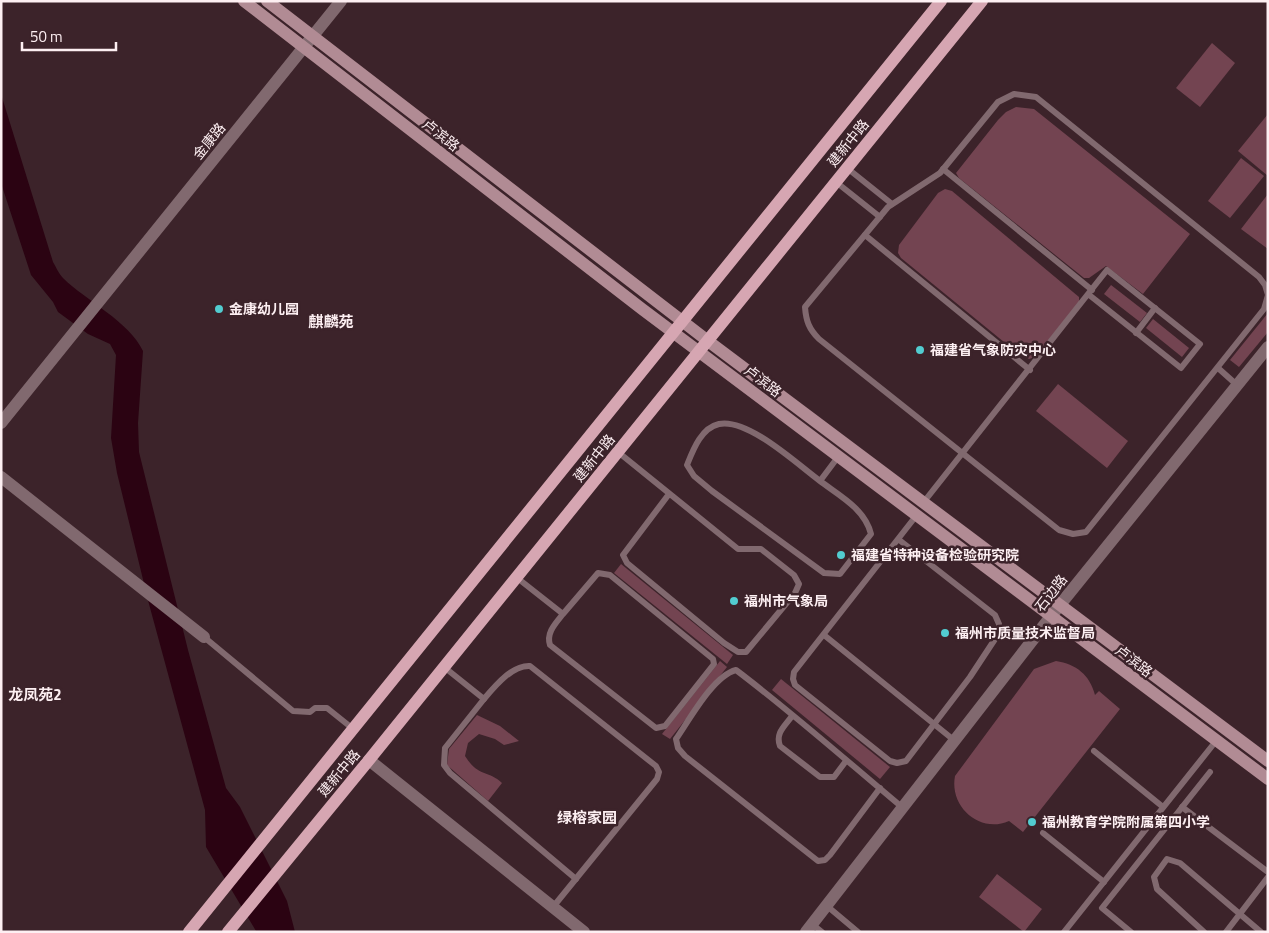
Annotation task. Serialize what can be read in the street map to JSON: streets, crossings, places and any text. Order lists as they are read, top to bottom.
{
  "streets": {
    "main road": ["卢滨路", "建新中路"],
    "street": ["金康路", "石边路"]
  },
  "crossings": [
    ["卢滨路", "金康路"],
    ["卢滨路", "建新中路"],
    ["卢滨路", "石边路"]
  ],
  "districts": ["麒麟苑", "龙凤苑2", "绿榕家园"],
  "places": [
    "金康幼儿园",
    "福建省气象防灾中心",
    "福建省特种设备检验研究院",
    "福州市气象局",
    "福州市质量技术监督局",
    "福州教育学院附属第四小学"
  ],
  "scale_bar": "50 m"
}
